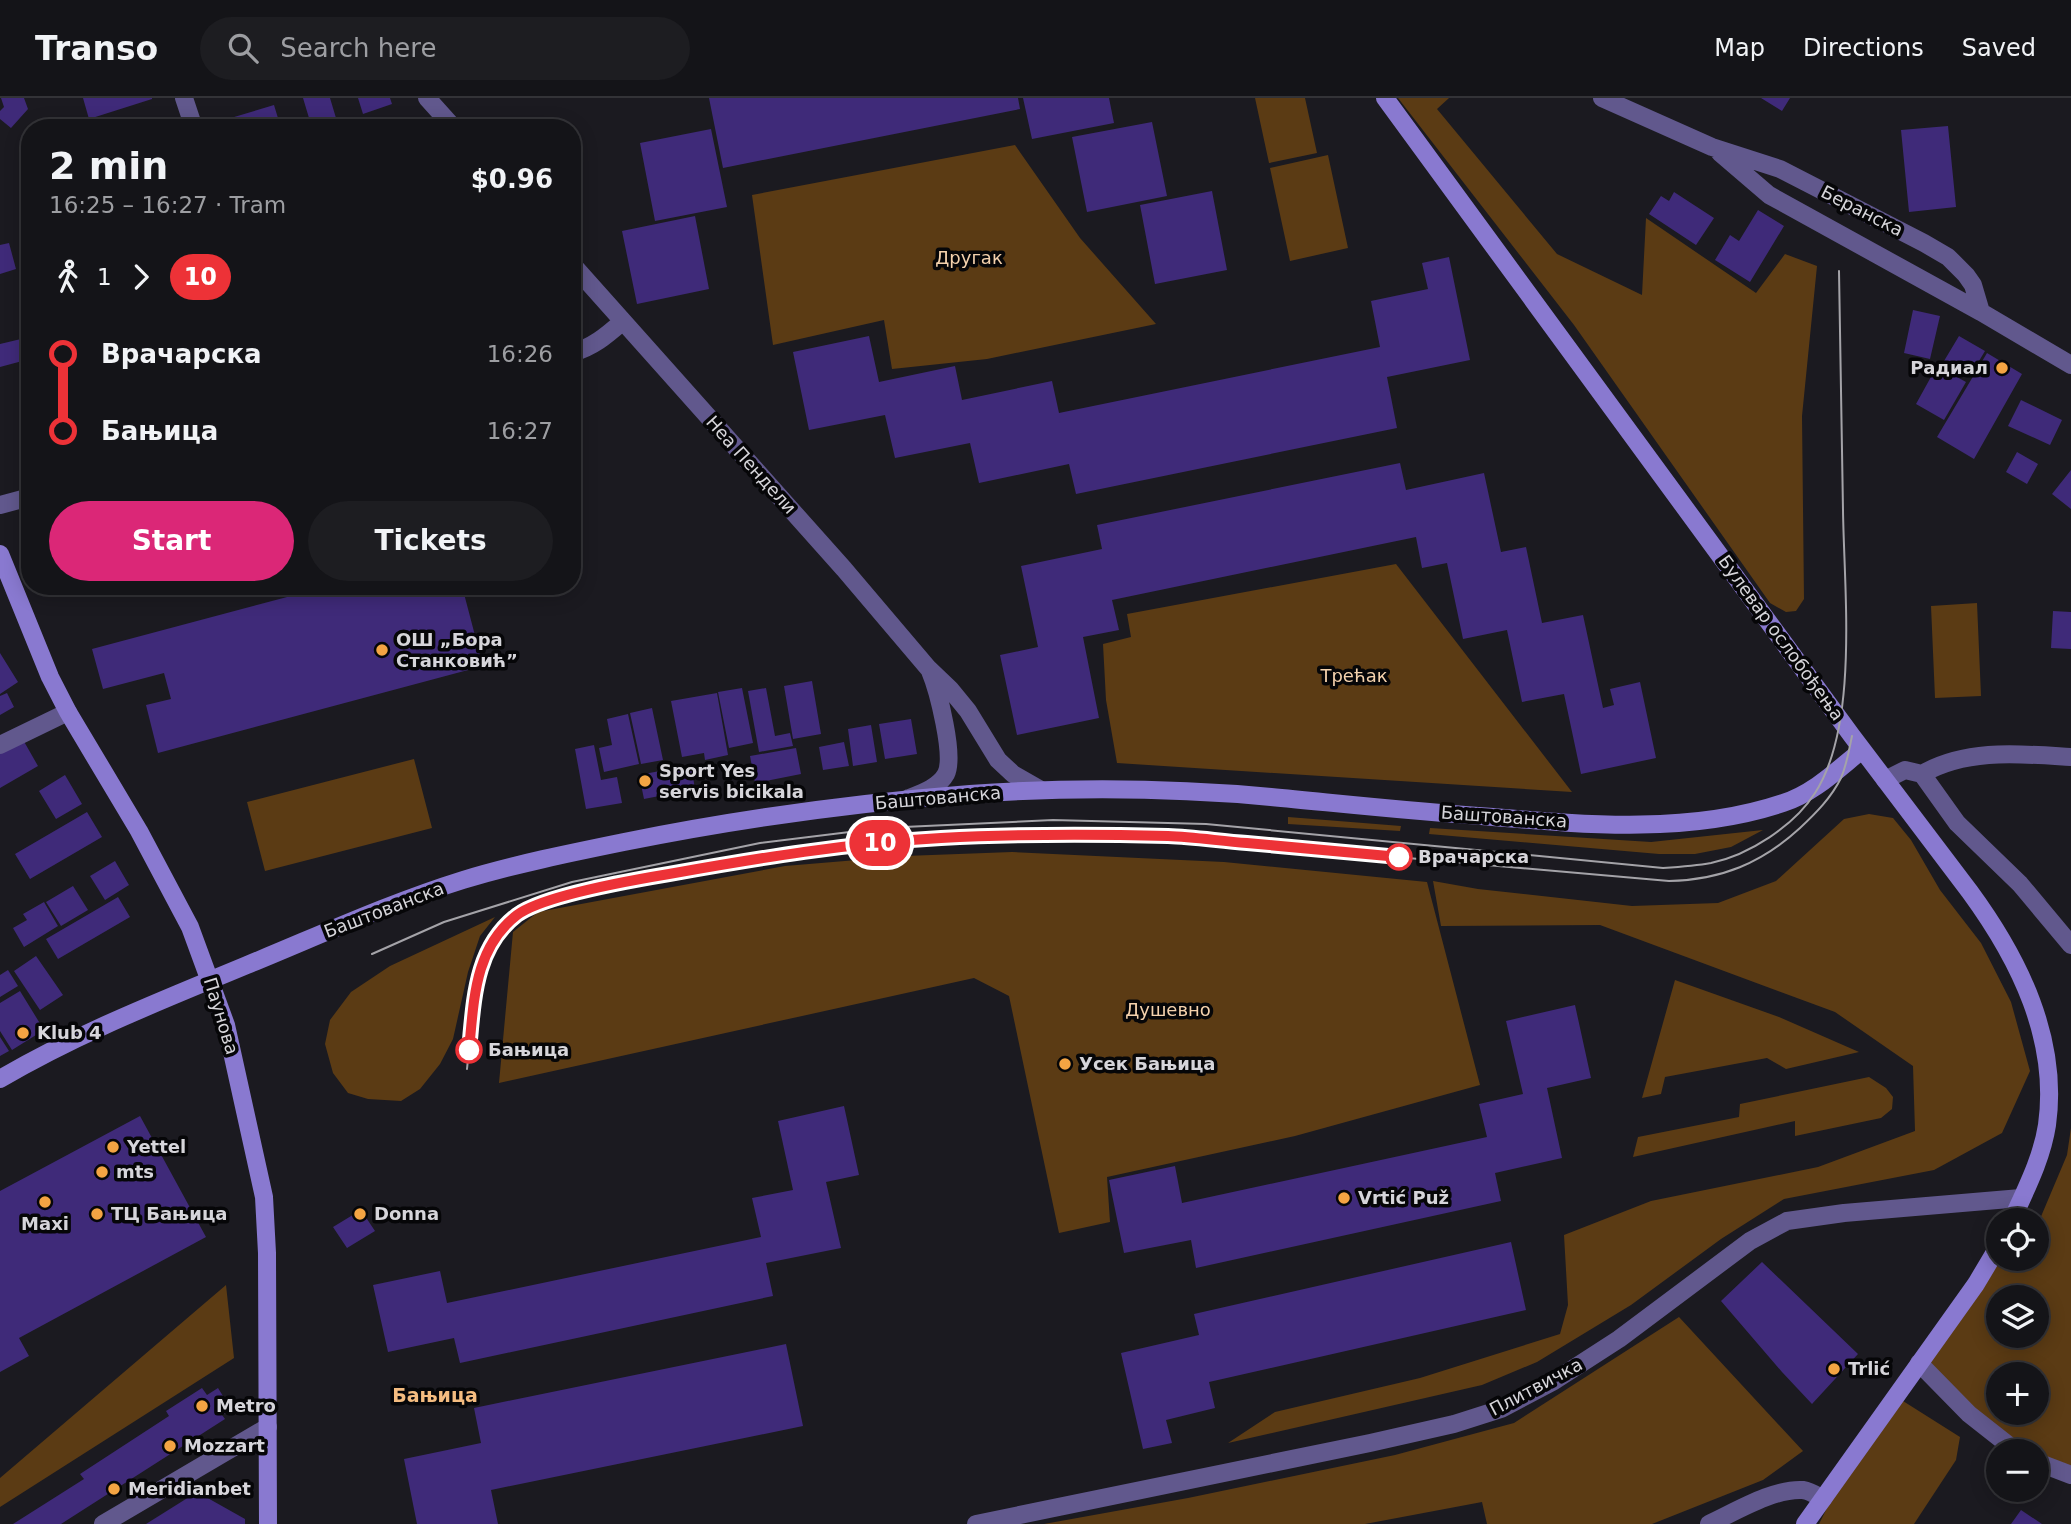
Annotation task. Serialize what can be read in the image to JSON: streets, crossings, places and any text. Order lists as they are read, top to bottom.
{
  "streets": {
    "street": [
      "Беранска",
      "Неа Пендели",
      "Булевар ослобођења",
      "Баштованска",
      "Паунова",
      "Плитвичка"
    ]
  },
  "crossings": [
    ["Неа Пендели", "Баштованска"],
    ["Булевар ослобођења", "Баштованска"],
    ["Булевар ослобођења", "Плитвичка"],
    ["Баштованска", "Паунова"]
  ],
  "districts": ["Бањица"],
  "parks": ["Другак", "Трећак", "Душевно"],
  "places": [
    "Радиал",
    "ОШ „Бора Станковић”",
    "Sport Yes servis bicikala",
    "Врачарска",
    "Klub 4",
    "Бањица",
    "Усек Бањица",
    "Yettel",
    "mts",
    "Vrtić Puž",
    "Maxi",
    "ТЦ Бањица",
    "Donna",
    "Trlić",
    "Metro",
    "Mozzart",
    "Meridianbet"
  ],
  "lines": ["tram line 10"],
  "page": {
    "header": "Transo",
    "search": "Search here",
    "nav": ["Map", "Directions", "Saved"],
    "on_map": "10",
    "heading": ["2 min", "16:25 – 16:27 · Tram", "$0.96"],
    "legs": ["1", "10"],
    "list": [
      {
        "name": "Врачарска",
        "value": "16:26"
      },
      {
        "name": "Бањица",
        "value": "16:27"
      }
    ],
    "buttons": ["Start", "Tickets"],
    "map_buttons": ["+", "−"]
  }
}
